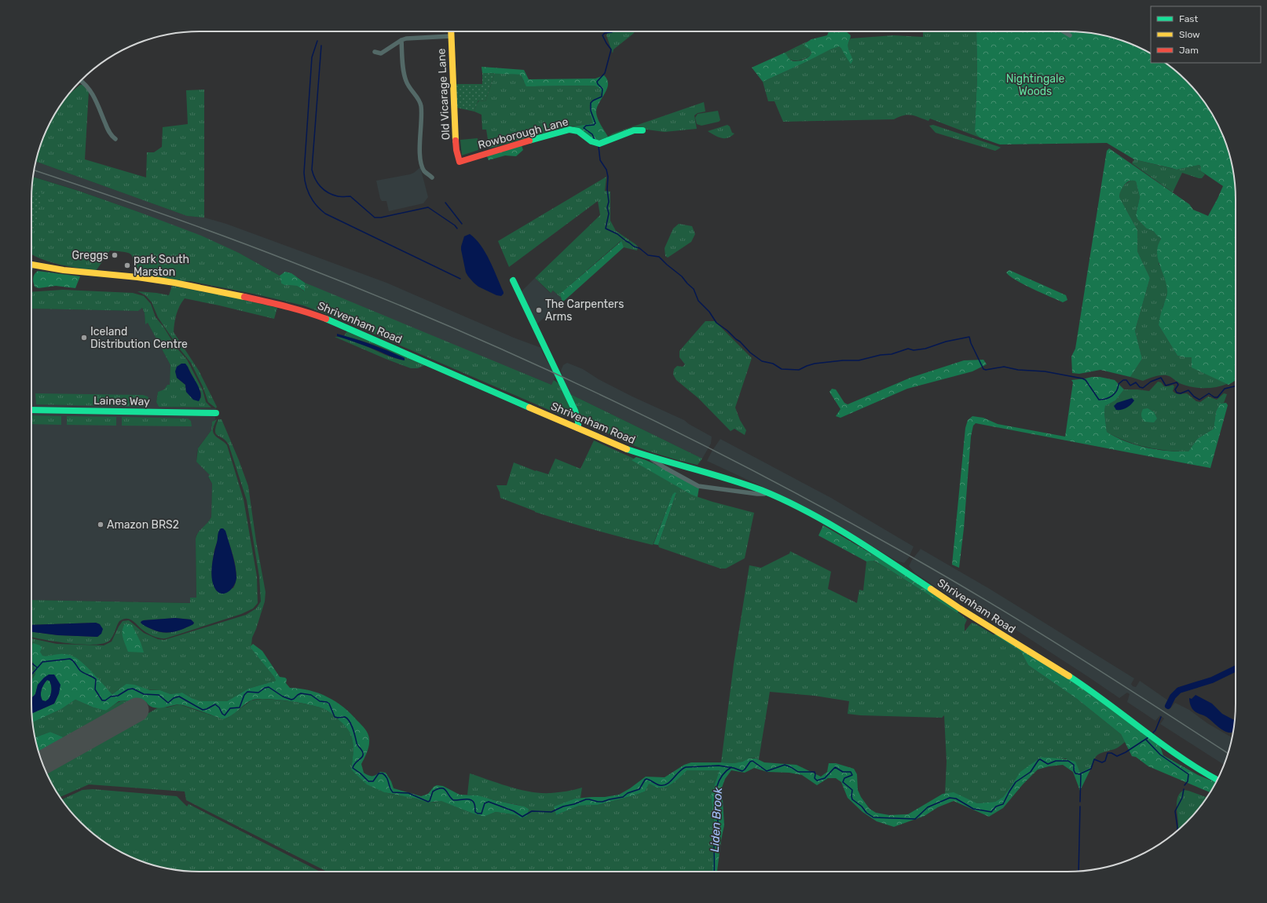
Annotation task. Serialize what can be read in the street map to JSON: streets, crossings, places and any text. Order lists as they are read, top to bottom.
{
  "streets": {
    "main road": [
      "Old Vicarage Lane",
      "Rowborough Lane",
      "Shrivenham Road",
      "Laines Way"
    ]
  },
  "crossings": [
    ["Old Vicarage Lane", "Rowborough Lane"]
  ],
  "water": ["Liden Brook"],
  "parks": ["Nightingale Woods"],
  "places": [
    "Greggs",
    "park South Marston",
    "The Carpenters Arms",
    "Iceland Distribution Centre",
    "Amazon BRS2"
  ],
  "legend": ["Fast", "Slow", "Jam"]
}
